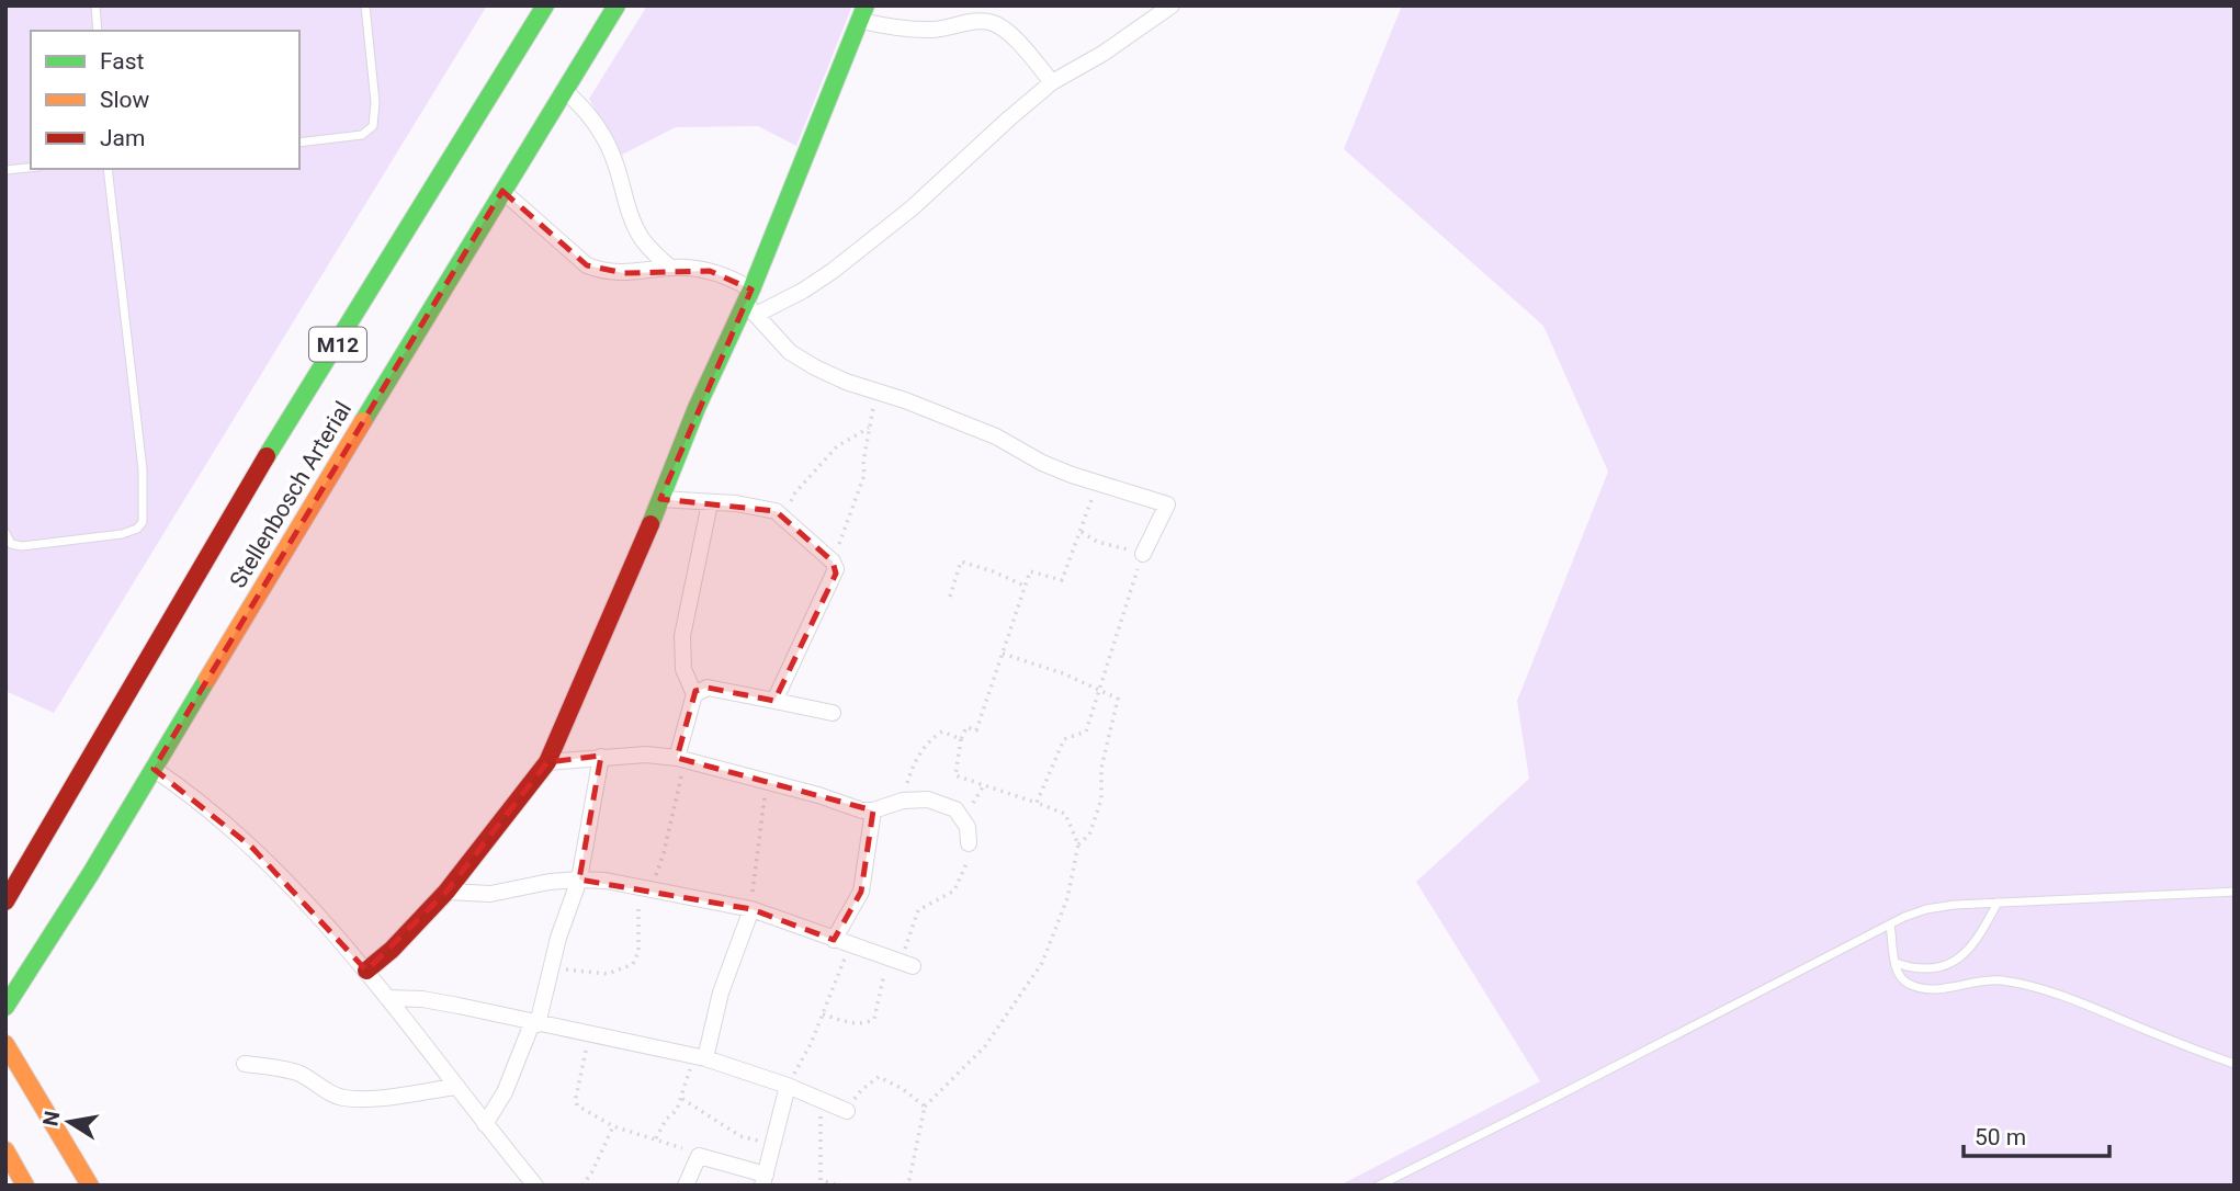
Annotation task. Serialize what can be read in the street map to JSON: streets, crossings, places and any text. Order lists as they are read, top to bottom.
{
  "streets": {
    "main road": ["M12", "Stellenbosch Arterial"]
  },
  "legend": ["Fast", "Slow", "Jam"],
  "scale_bar": "50 m",
  "north": "left"
}
